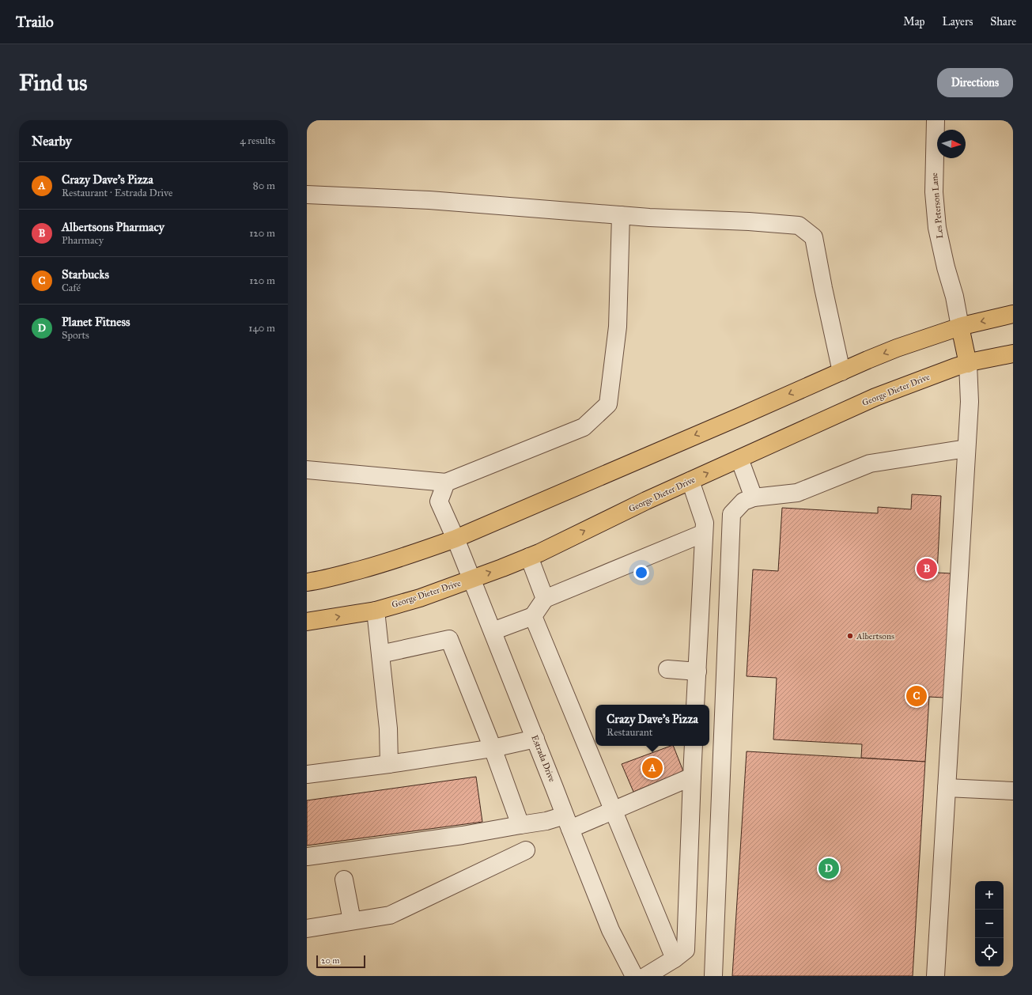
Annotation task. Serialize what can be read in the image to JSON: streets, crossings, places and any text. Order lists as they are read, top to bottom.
{
  "streets": {
    "main road": ["George Dieter Drive"],
    "street": ["Les Peterson Lane", "Estrada Drive"]
  },
  "crossings": [
    ["George Dieter Drive", "Estrada Drive"]
  ],
  "places": ["Albertsons"],
  "scale_bar": "20 m",
  "north": "right",
  "page": {
    "header": "Trailo",
    "nav": ["Map", "Layers", "Share"],
    "buttons": "Directions",
    "title": "Find us",
    "heading": ["Nearby", "4 results"],
    "list": [
      {
        "mark": "A",
        "name": "Crazy Dave's Pizza",
        "note": "Restaurant · Estrada Drive",
        "value": "80 m"
      },
      {
        "mark": "B",
        "name": "Albertsons Pharmacy",
        "note": "Pharmacy",
        "value": "120 m"
      },
      {
        "mark": "C",
        "name": "Starbucks",
        "note": "Café",
        "value": "120 m"
      },
      {
        "mark": "D",
        "name": "Planet Fitness",
        "note": "Sports",
        "value": "140 m"
      }
    ],
    "pins": [
      "B",
      "C",
      "A",
      "D"
    ],
    "popup": ["Crazy Dave's Pizza", "Restaurant"],
    "map_buttons": ["+", "−"],
    "scale": "20 m"
  }
}
